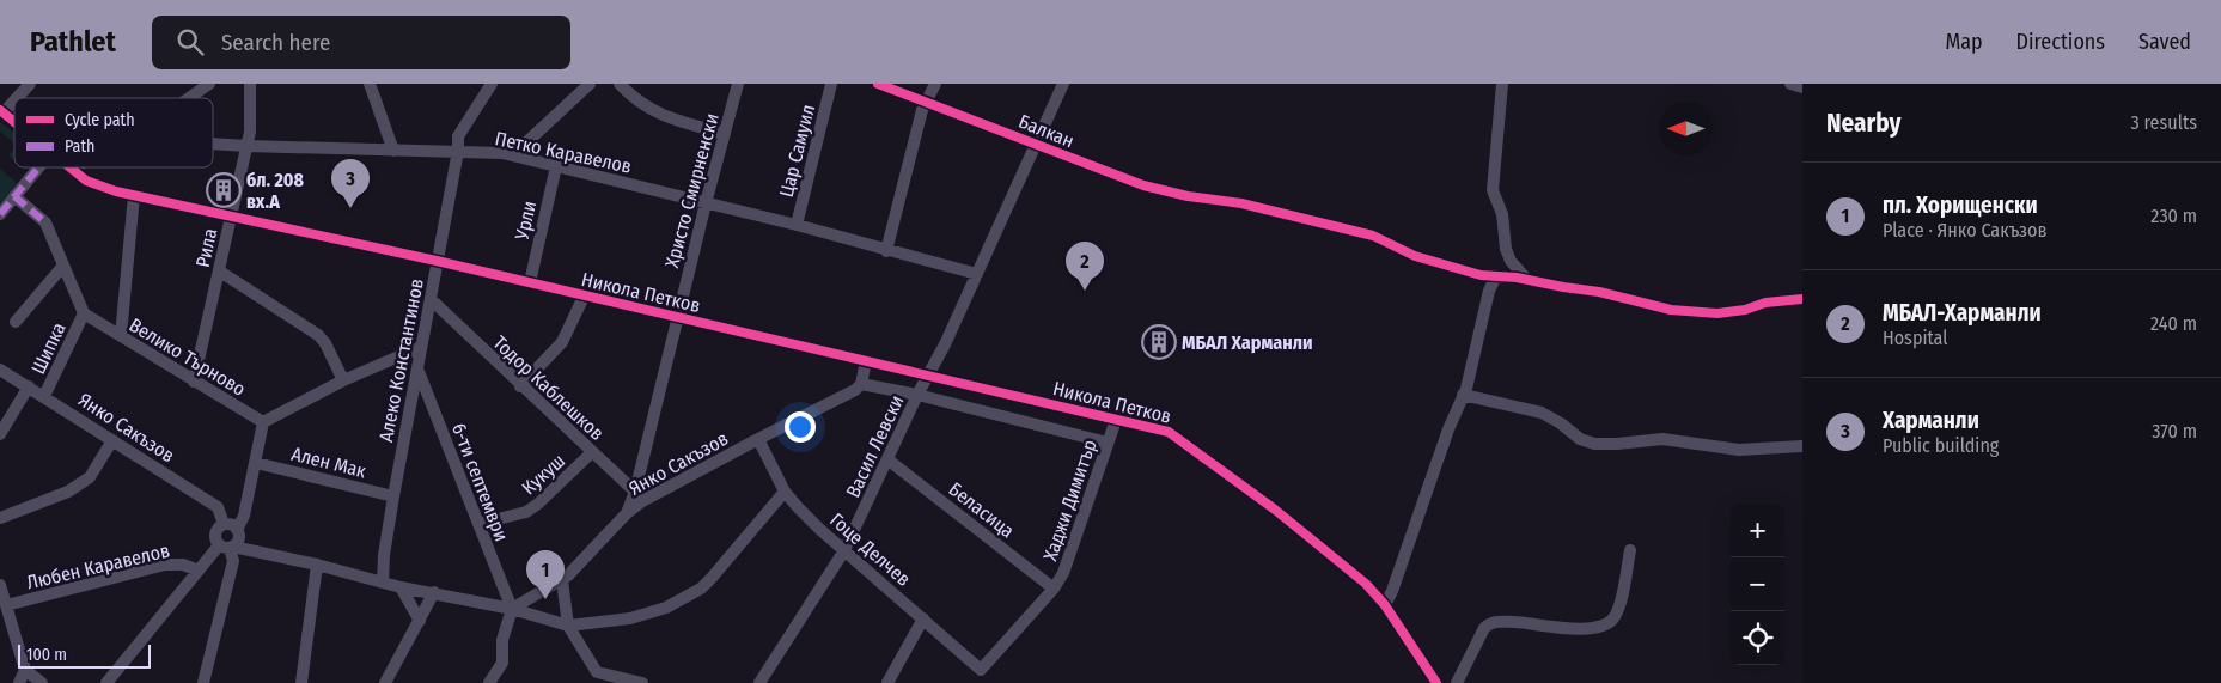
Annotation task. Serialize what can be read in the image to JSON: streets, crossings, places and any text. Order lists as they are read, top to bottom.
{
  "streets": {
    "street": [
      "Балкан",
      "Цар Самуил",
      "Петко Каравелов",
      "Христо Смирненски",
      "Урли",
      "Рила",
      "Никола Петков",
      "Шипка",
      "Велико Търново",
      "Алеко Константинов",
      "Тодор Каблешков",
      "Янко Сакъзов",
      "Васил Левски",
      "Ален Мак",
      "Кукуш",
      "6-ти септември",
      "Хаджи Димитър",
      "Беласица",
      "Гоце Делчев",
      "Любен Каравелов"
    ]
  },
  "crossings": [
    ["Балкан", "Васил Левски"],
    ["Цар Самуил", "Петко Каравелов"],
    ["Петко Каравелов", "Христо Смирненски"],
    ["Петко Каравелов", "Урли"],
    ["Петко Каравелов", "Рила"],
    ["Петко Каравелов", "Алеко Константинов"],
    ["Петко Каравелов", "Васил Левски"],
    ["Христо Смирненски", "Никола Петков"],
    ["Христо Смирненски", "Тодор Каблешков"],
    ["Христо Смирненски", "Янко Сакъзов"],
    ["Урли", "Никола Петков"],
    ["Рила", "Никола Петков"],
    ["Рила", "Велико Търново"],
    ["Никола Петков", "Алеко Константинов"],
    ["Никола Петков", "Васил Левски"],
    ["Никола Петков", "Хаджи Димитър"],
    ["Шипка", "Велико Търново"],
    ["Шипка", "Янко Сакъзов"],
    ["Алеко Константинов", "Тодор Каблешков"],
    ["Алеко Константинов", "Ален Мак"],
    ["Алеко Константинов", "6-ти септември"],
    ["Тодор Каблешков", "Янко Сакъзов"],
    ["Тодор Каблешков", "Кукуш"],
    ["Янко Сакъзов", "6-ти септември"],
    ["Янко Сакъзов", "Гоце Делчев"],
    ["Васил Левски", "Беласица"],
    ["Васил Левски", "Гоце Делчев"],
    ["Кукуш", "6-ти септември"],
    ["Хаджи Димитър", "Беласица"],
    ["Хаджи Димитър", "Гоце Делчев"]
  ],
  "places": {
    "building": ["бл. 208 вх.А", "МБАЛ Харманли"]
  },
  "legend": ["Cycle path", "Path"],
  "scale_bar": "100 m",
  "north": "left",
  "page": {
    "header": "Pathlet",
    "search": "Search here",
    "nav": ["Map", "Directions", "Saved"],
    "heading": ["Nearby", "3 results"],
    "pins": ["3", "2", "1"],
    "list": [
      {
        "mark": "1",
        "name": "пл. Хорищенски",
        "note": "Place · Янко Сакъзов",
        "value": "230 m"
      },
      {
        "mark": "2",
        "name": "МБАЛ-Харманли",
        "note": "Hospital",
        "value": "240 m"
      },
      {
        "mark": "3",
        "name": "Харманли",
        "note": "Public building",
        "value": "370 m"
      }
    ],
    "map_buttons": ["+", "−"],
    "scale": "100 m"
  }
}
